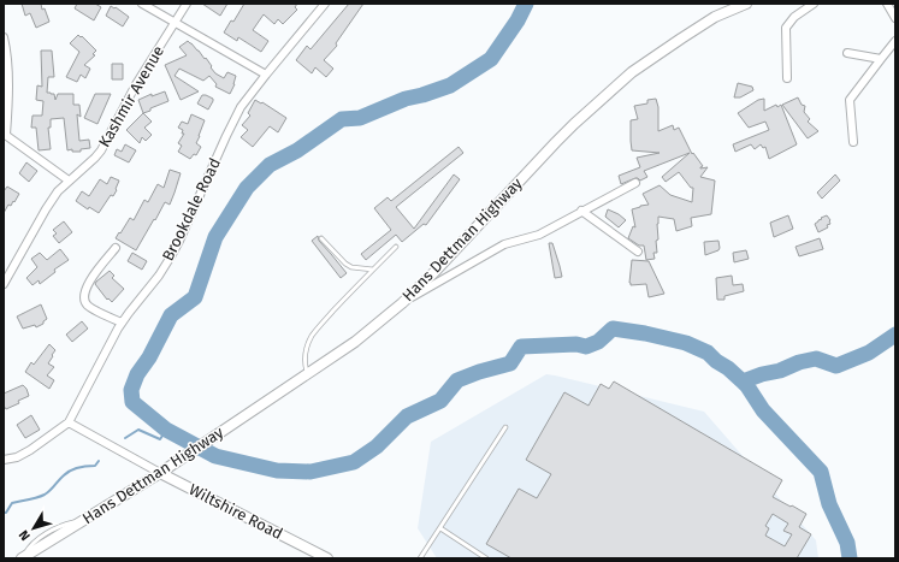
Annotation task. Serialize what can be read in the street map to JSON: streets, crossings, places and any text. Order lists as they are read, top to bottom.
{
  "streets": {
    "street": [
      "Kashmir Avenue",
      "Brookdale Road",
      "Hans Dettman Highway",
      "Wiltshire Road"
    ]
  },
  "crossings": [
    ["Brookdale Road", "Wiltshire Road"],
    ["Hans Dettman Highway", "Wiltshire Road"]
  ],
  "north": "bottom left"
}
